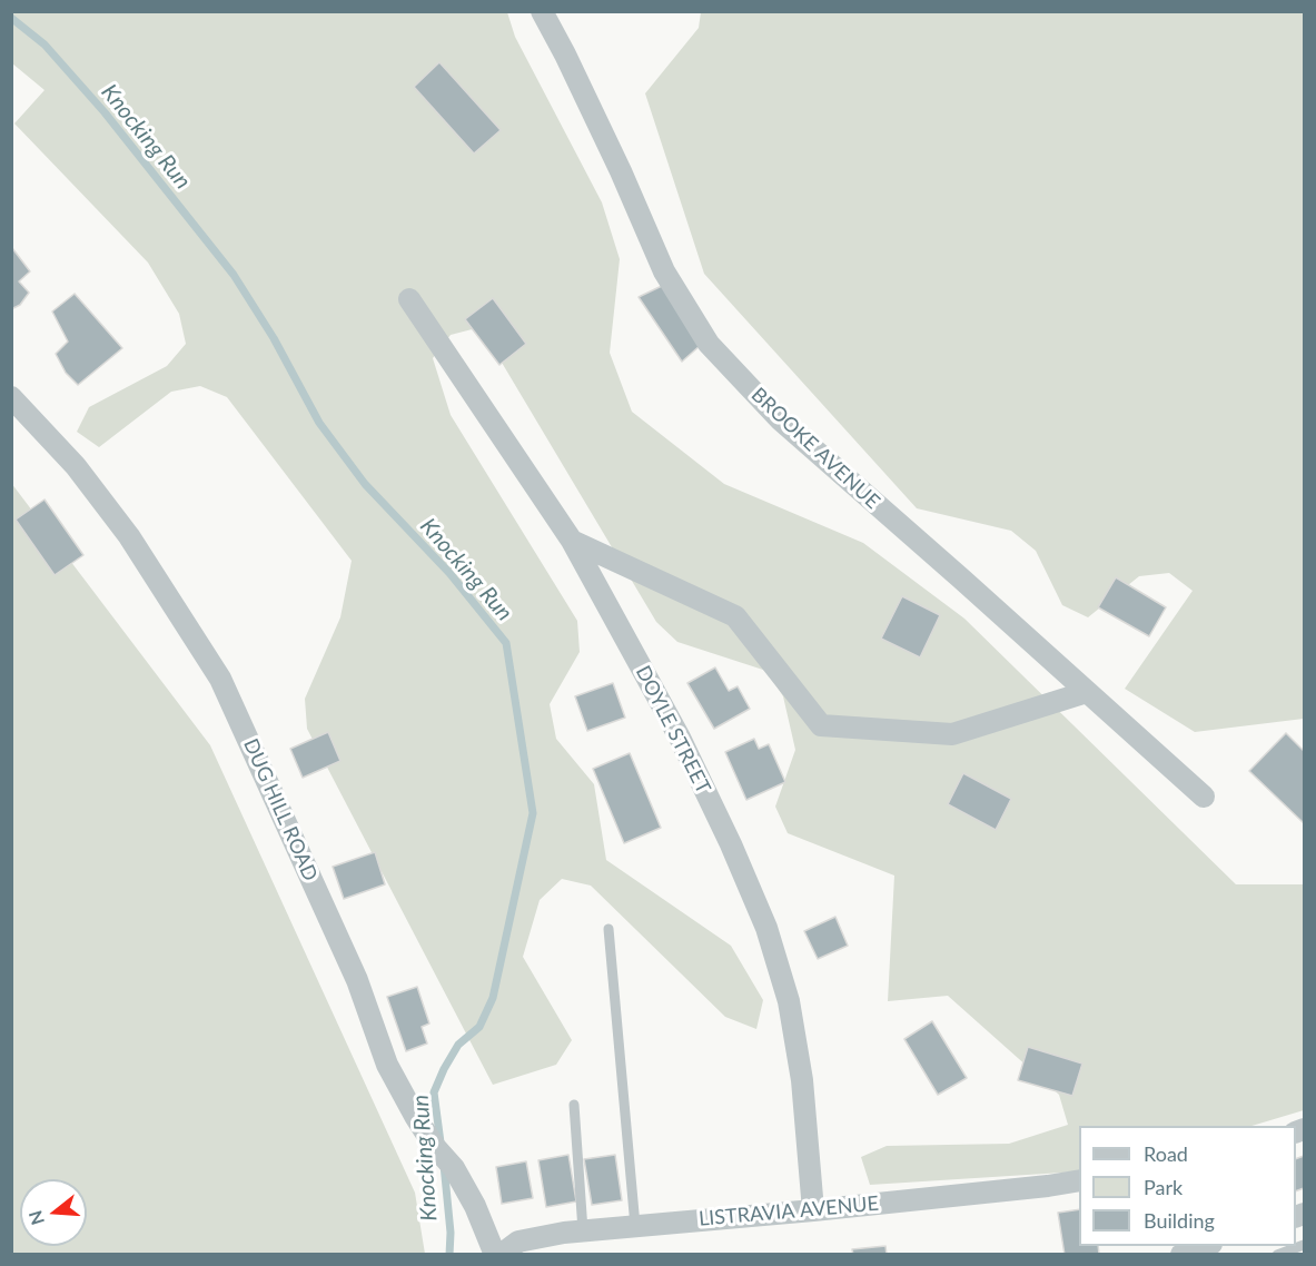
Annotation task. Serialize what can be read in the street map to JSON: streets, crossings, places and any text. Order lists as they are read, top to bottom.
{
  "streets": {
    "street": [
      "BROOKE AVENUE",
      "DOYLE STREET",
      "DUG HILL ROAD",
      "LISTRAVIA AVENUE"
    ]
  },
  "crossings": [
    ["DOYLE STREET", "LISTRAVIA AVENUE"]
  ],
  "water": ["Knocking Run"],
  "legend": ["Road", "Park", "Building"],
  "north": "left"
}
